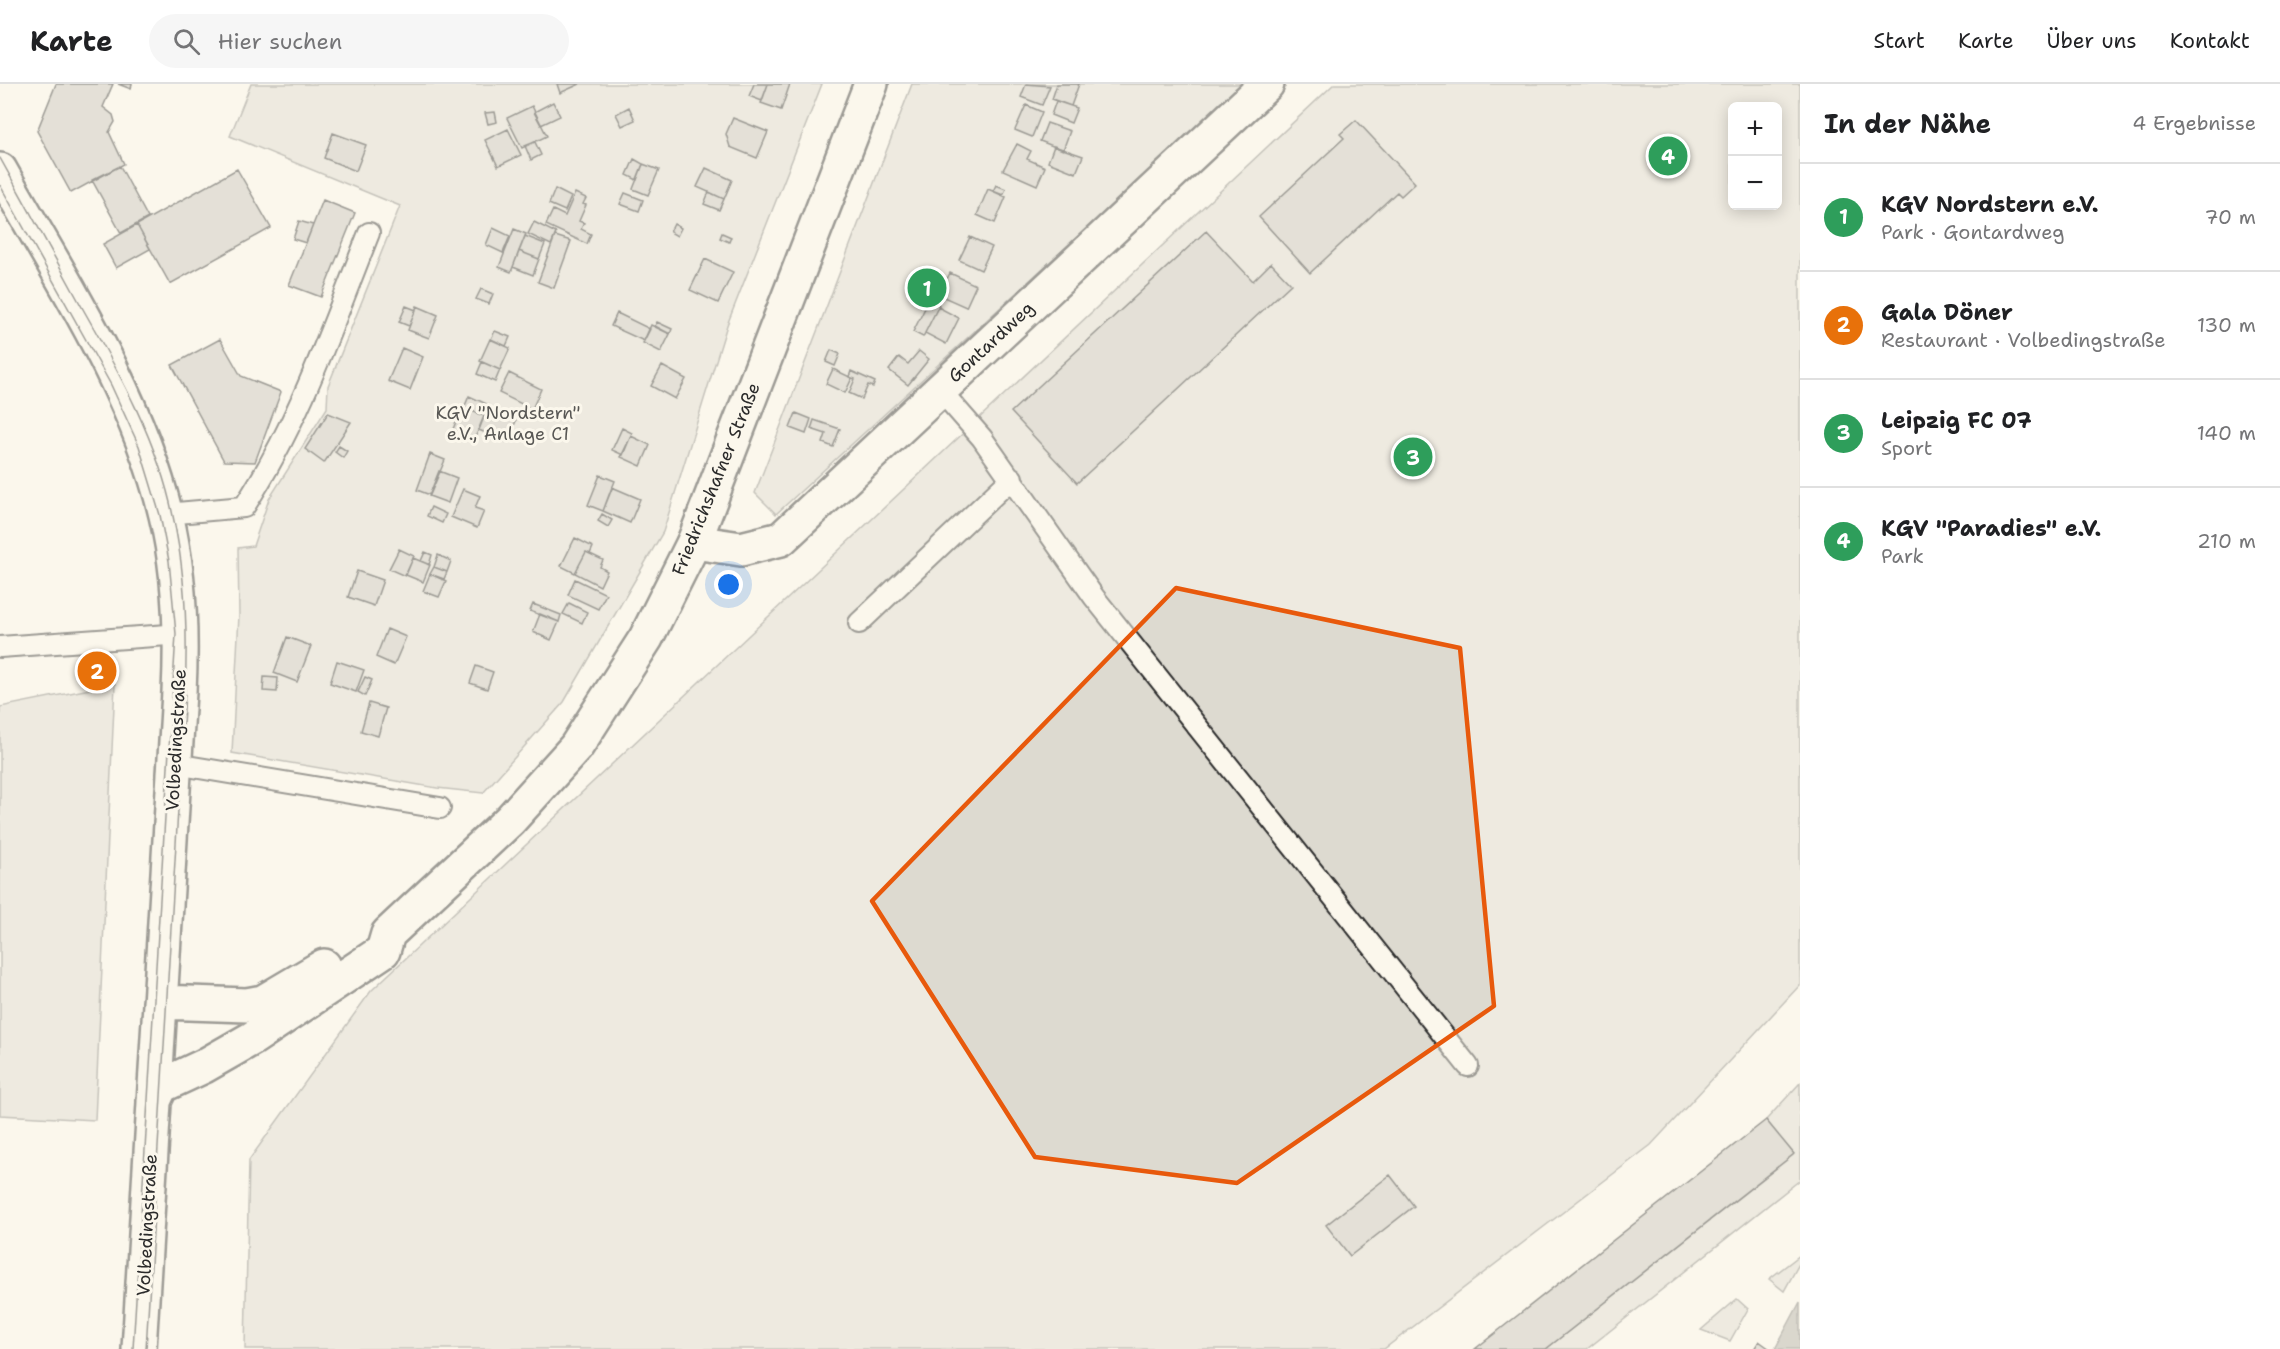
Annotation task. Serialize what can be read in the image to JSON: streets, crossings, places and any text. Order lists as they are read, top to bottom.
{
  "streets": {
    "main road": ["Gontardweg", "Friedrichshafner Straße", "Volbedingstraße"]
  },
  "crossings": [
    ["Gontardweg", "Friedrichshafner Straße"],
    ["Friedrichshafner Straße", "Volbedingstraße"]
  ],
  "parks": ["KGV \"Nordstern\" e.V., Anlage C1"],
  "page": {
    "header": "Karte",
    "search": "Hier suchen",
    "nav": [
      "Start",
      "Karte",
      "Über uns",
      "Kontakt"
    ],
    "heading": ["In der Nähe", "4 Ergebnisse"],
    "map_buttons": ["+", "−"],
    "pins": [
      "4",
      "1",
      "3",
      "2"
    ],
    "list": [
      {
        "mark": "1",
        "name": "KGV Nordstern e.V.",
        "note": "Park · Gontardweg",
        "value": "70 m"
      },
      {
        "mark": "2",
        "name": "Gala Döner",
        "note": "Restaurant · Volbedingstraße",
        "value": "130 m"
      },
      {
        "mark": "3",
        "name": "Leipzig FC 07",
        "note": "Sport",
        "value": "140 m"
      },
      {
        "mark": "4",
        "name": "KGV \"Paradies\" e.V.",
        "note": "Park",
        "value": "210 m"
      }
    ]
  }
}
